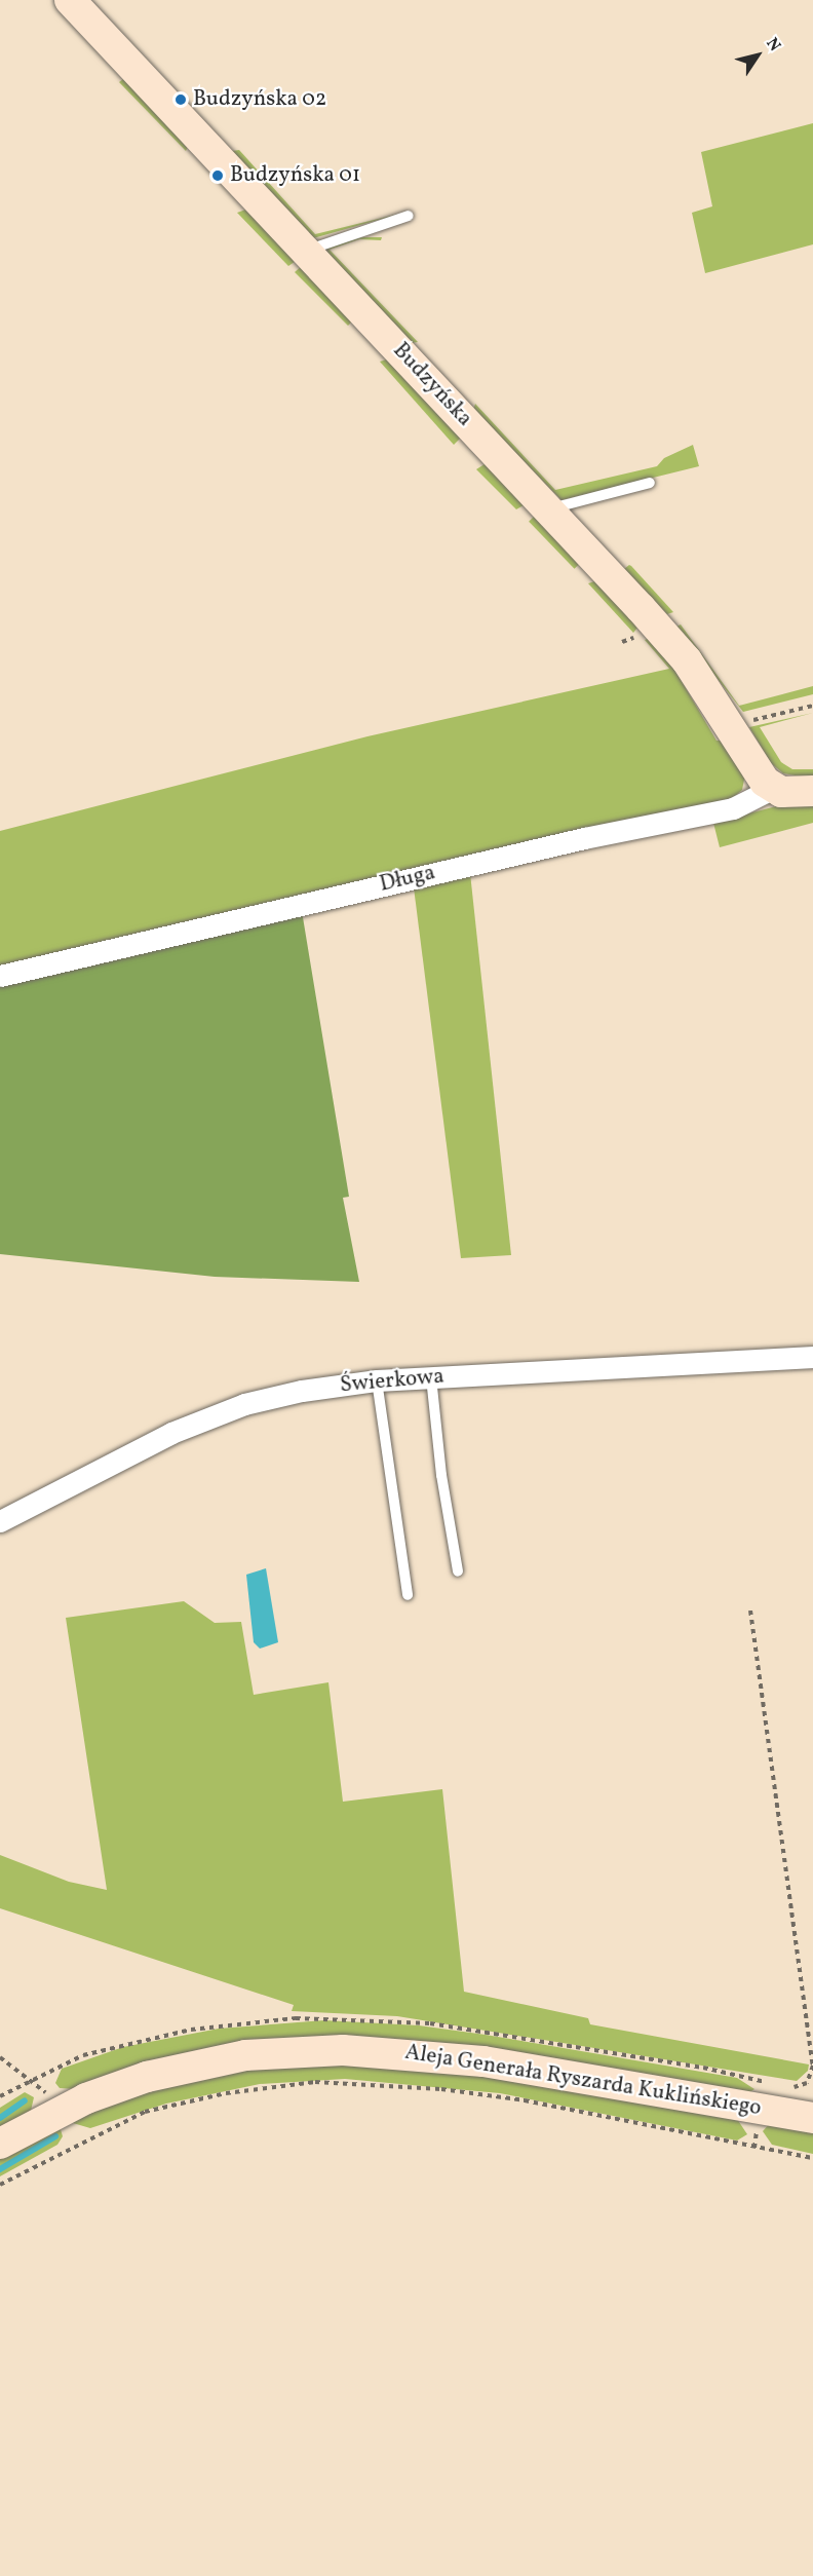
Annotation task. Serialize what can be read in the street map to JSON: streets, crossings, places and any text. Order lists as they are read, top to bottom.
{
  "streets": {
    "street": [
      "Budzyńska",
      "Długa",
      "Świerkowa",
      "Aleja Generała Ryszarda Kuklińskiego"
    ]
  },
  "crossings": [
    ["Budzyńska", "Długa"]
  ],
  "places": ["Budzyńska 02", "Budzyńska 01"],
  "north": "top right"
}
